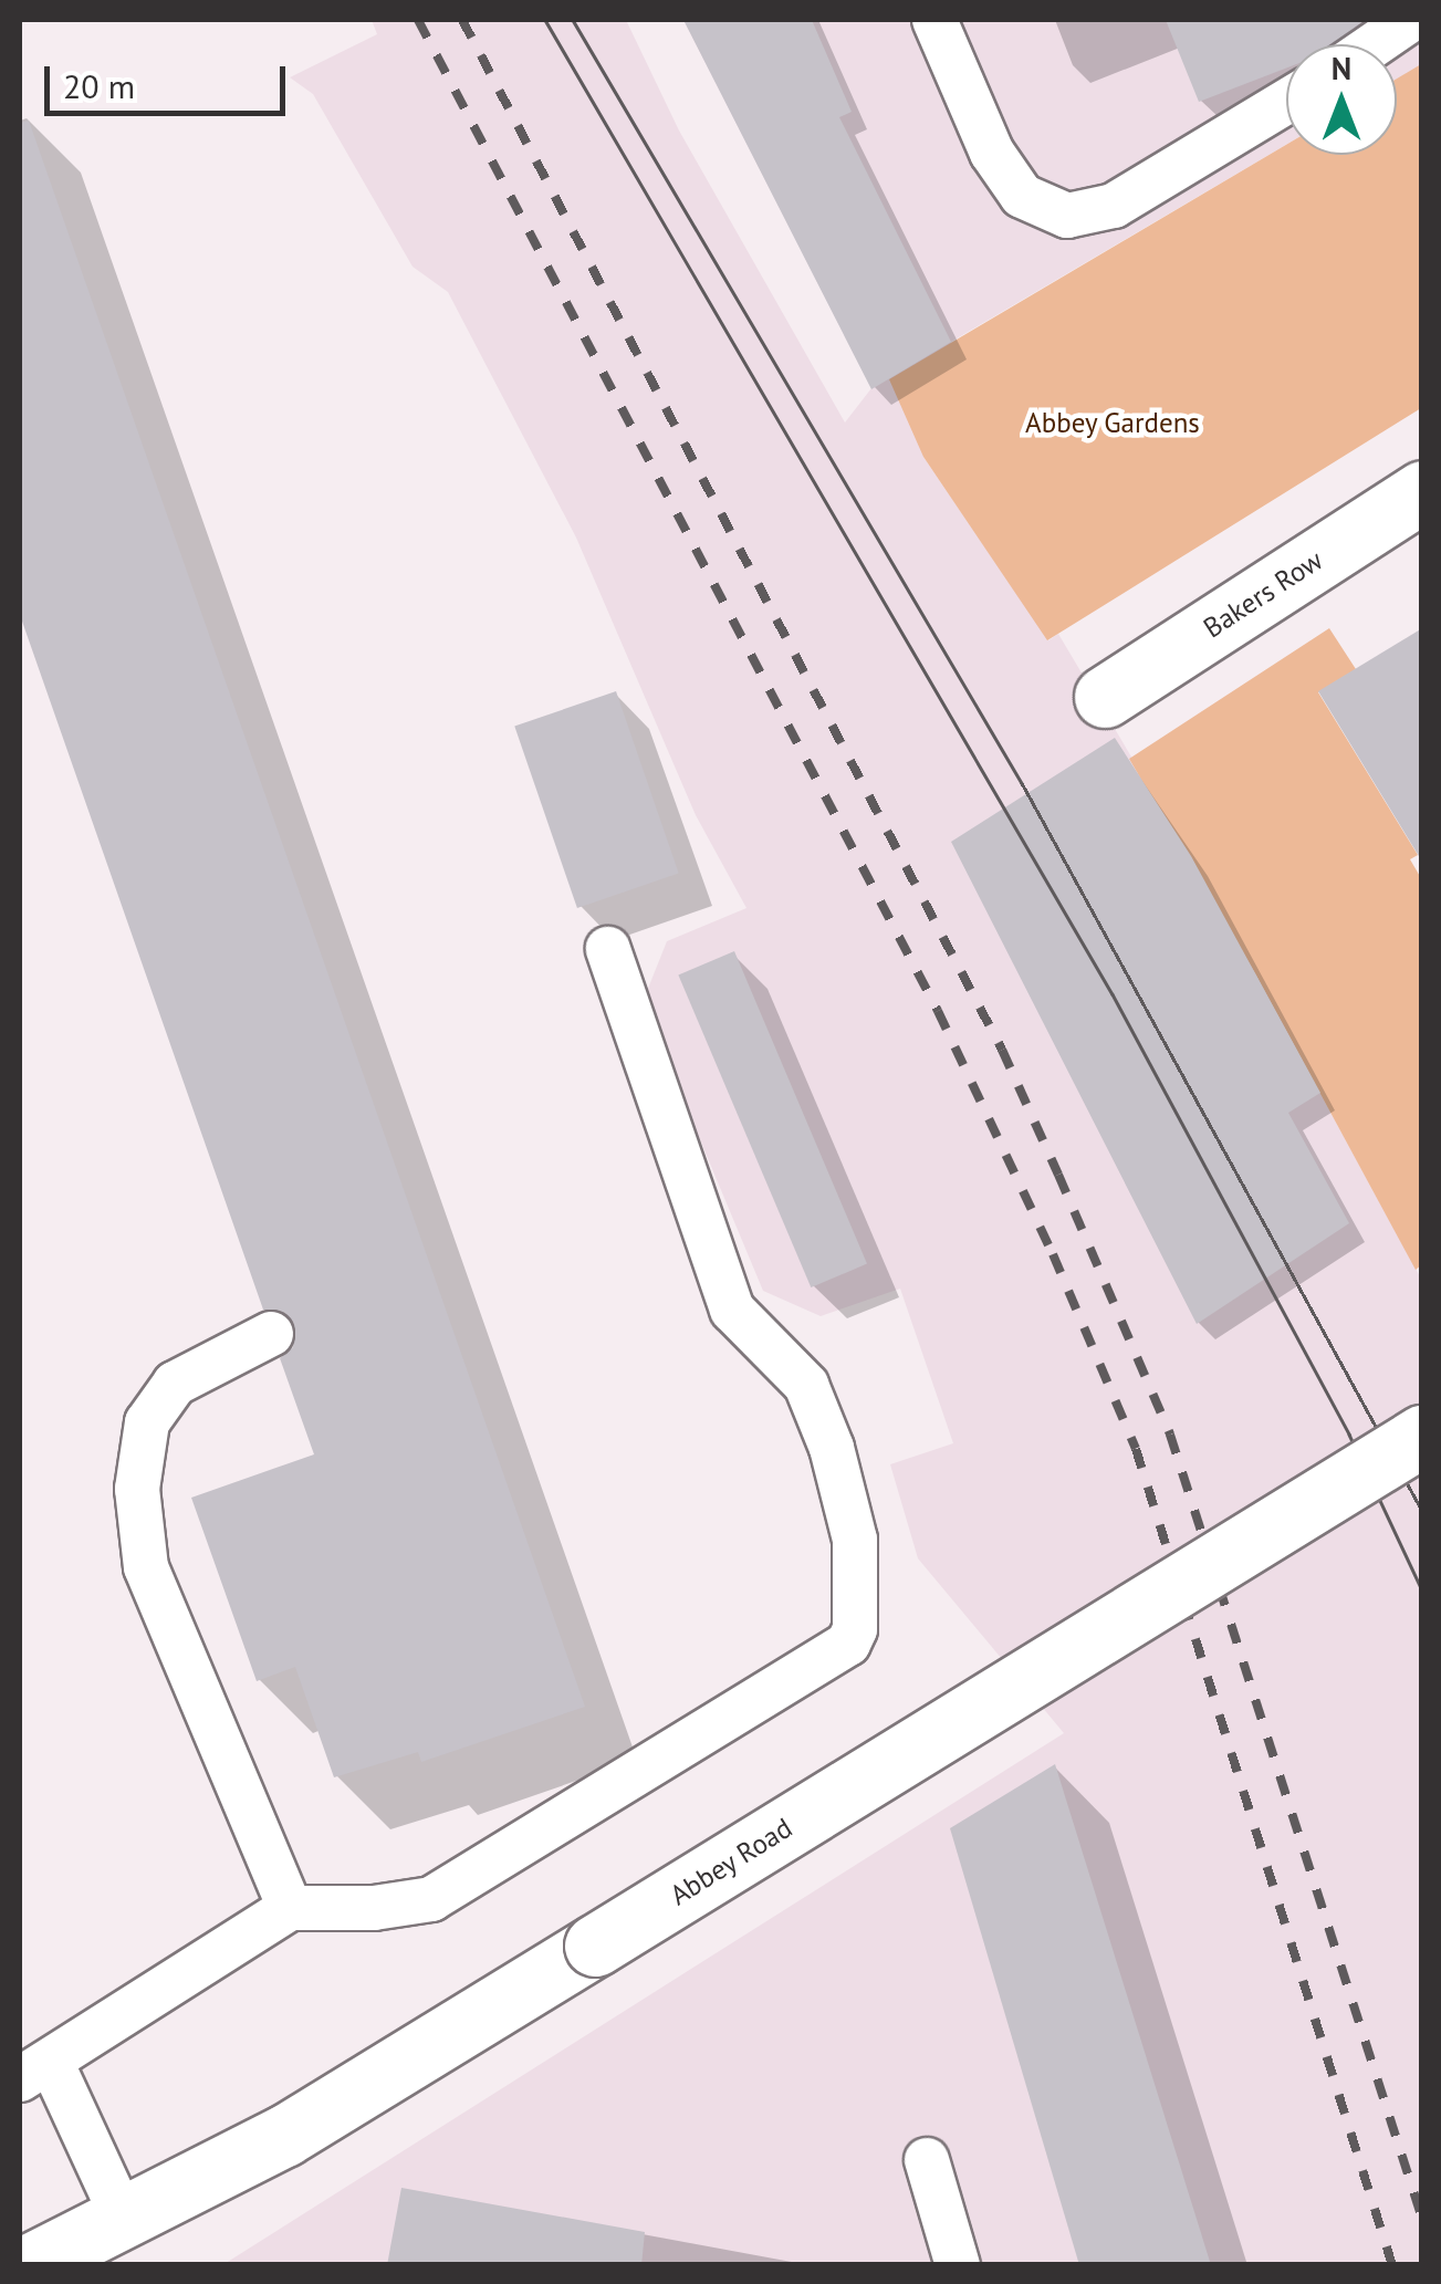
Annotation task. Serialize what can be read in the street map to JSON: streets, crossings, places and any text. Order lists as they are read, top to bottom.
{
  "streets": {
    "street": ["Bakers Row", "Abbey Road"]
  },
  "parks": ["Abbey Gardens"],
  "scale_bar": "20 m",
  "north": "top"
}
